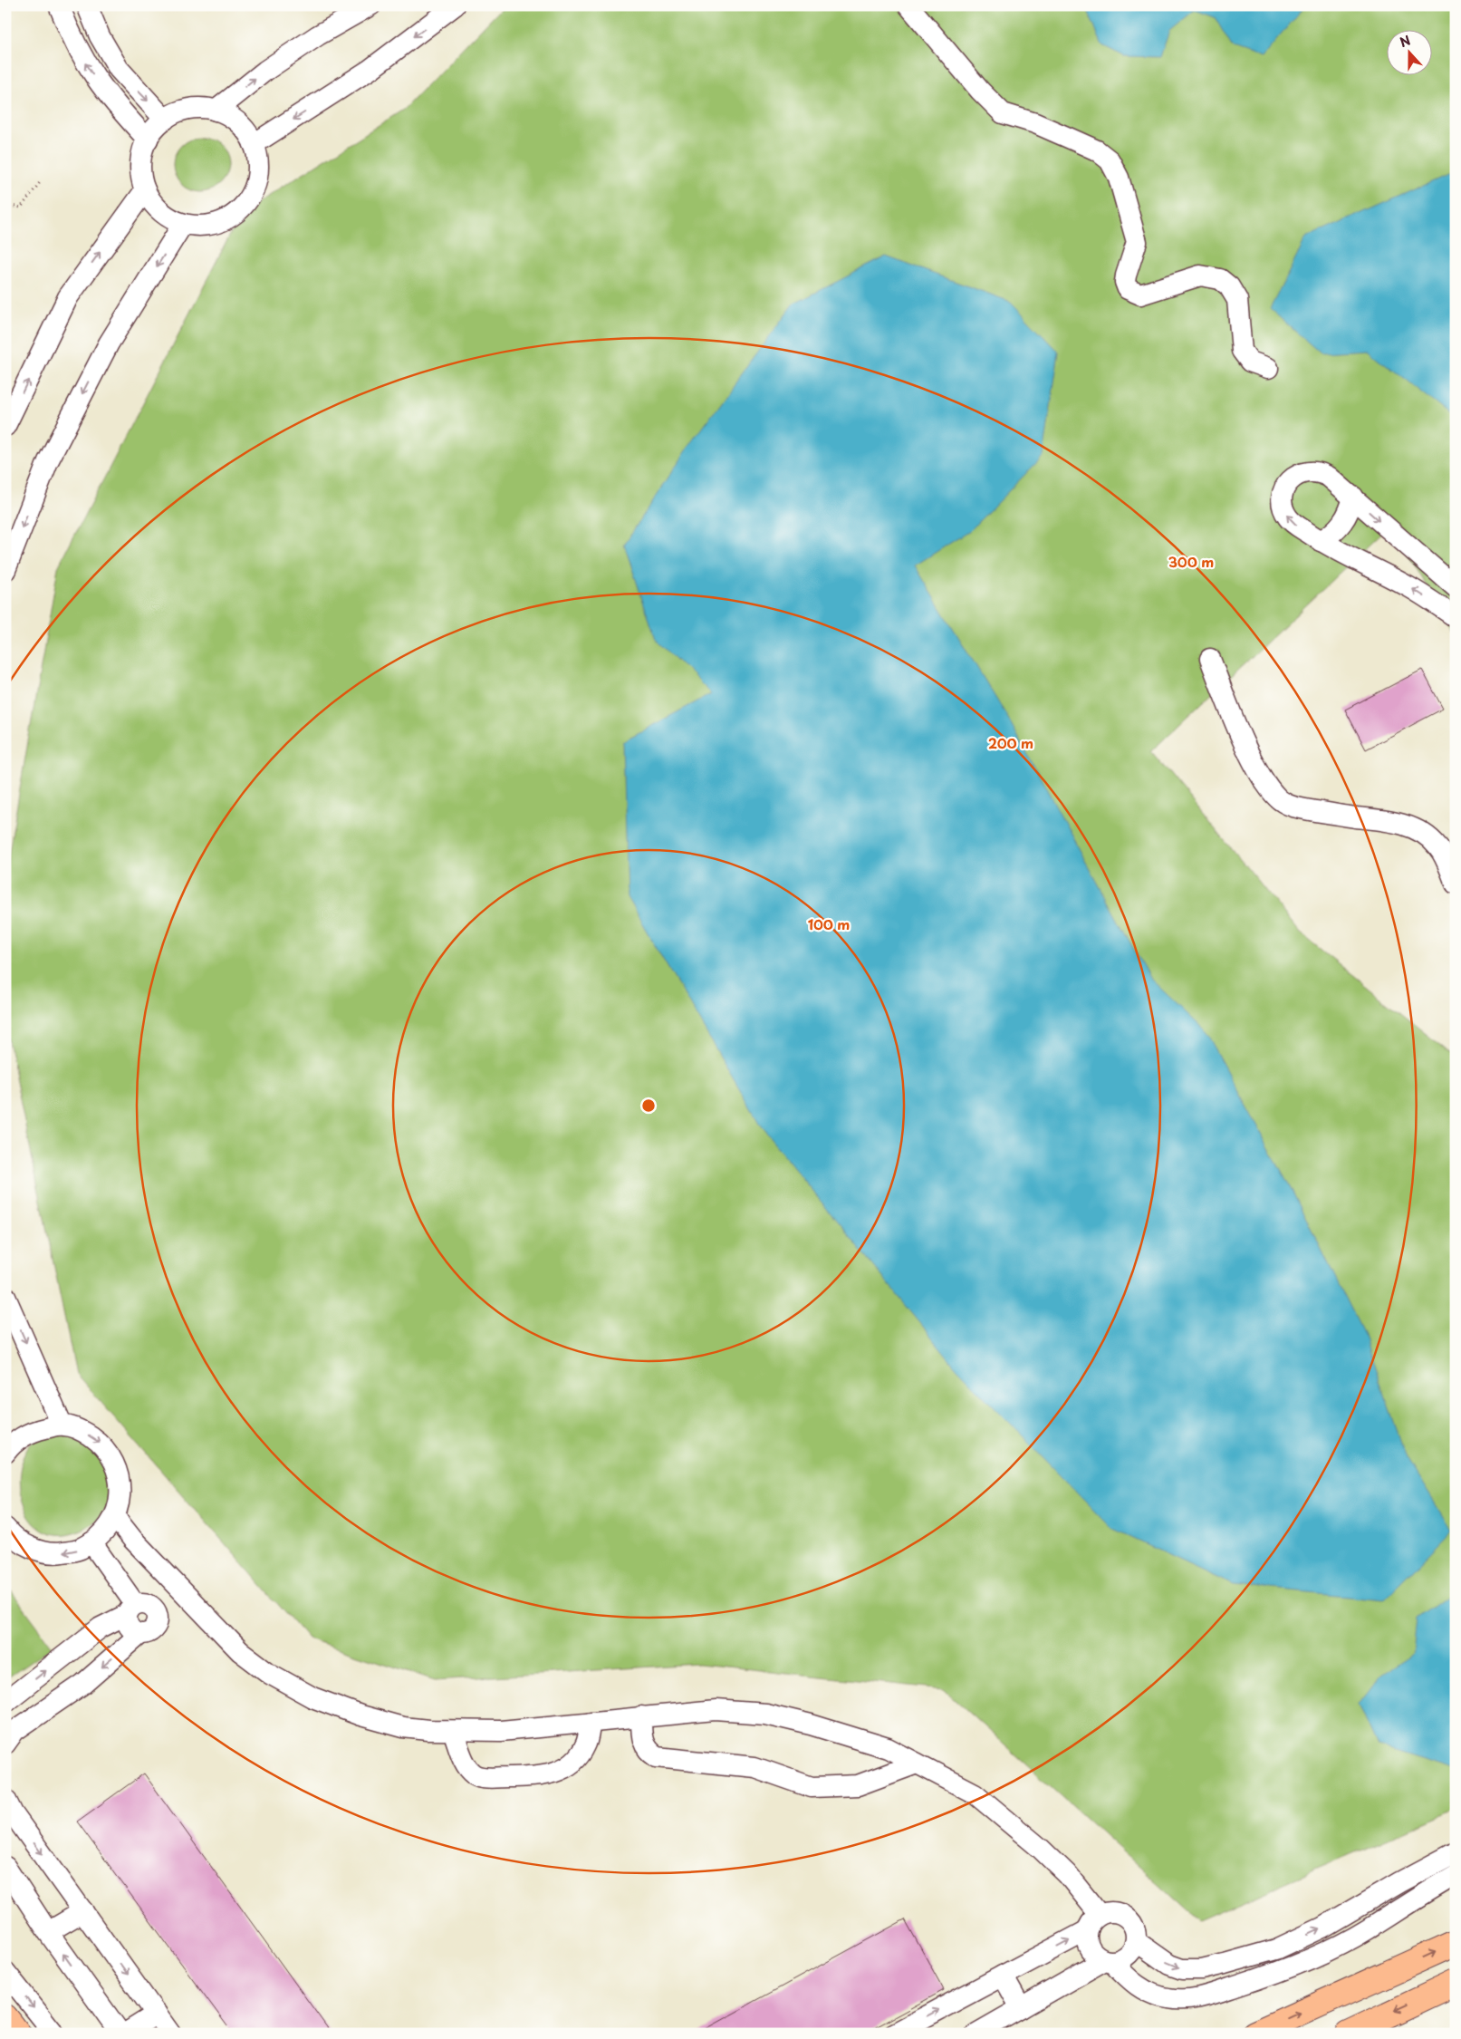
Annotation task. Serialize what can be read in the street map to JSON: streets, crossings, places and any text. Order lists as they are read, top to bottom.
{
  "north": "top",
  "rings": ["300 m", "200 m", "100 m"]
}
